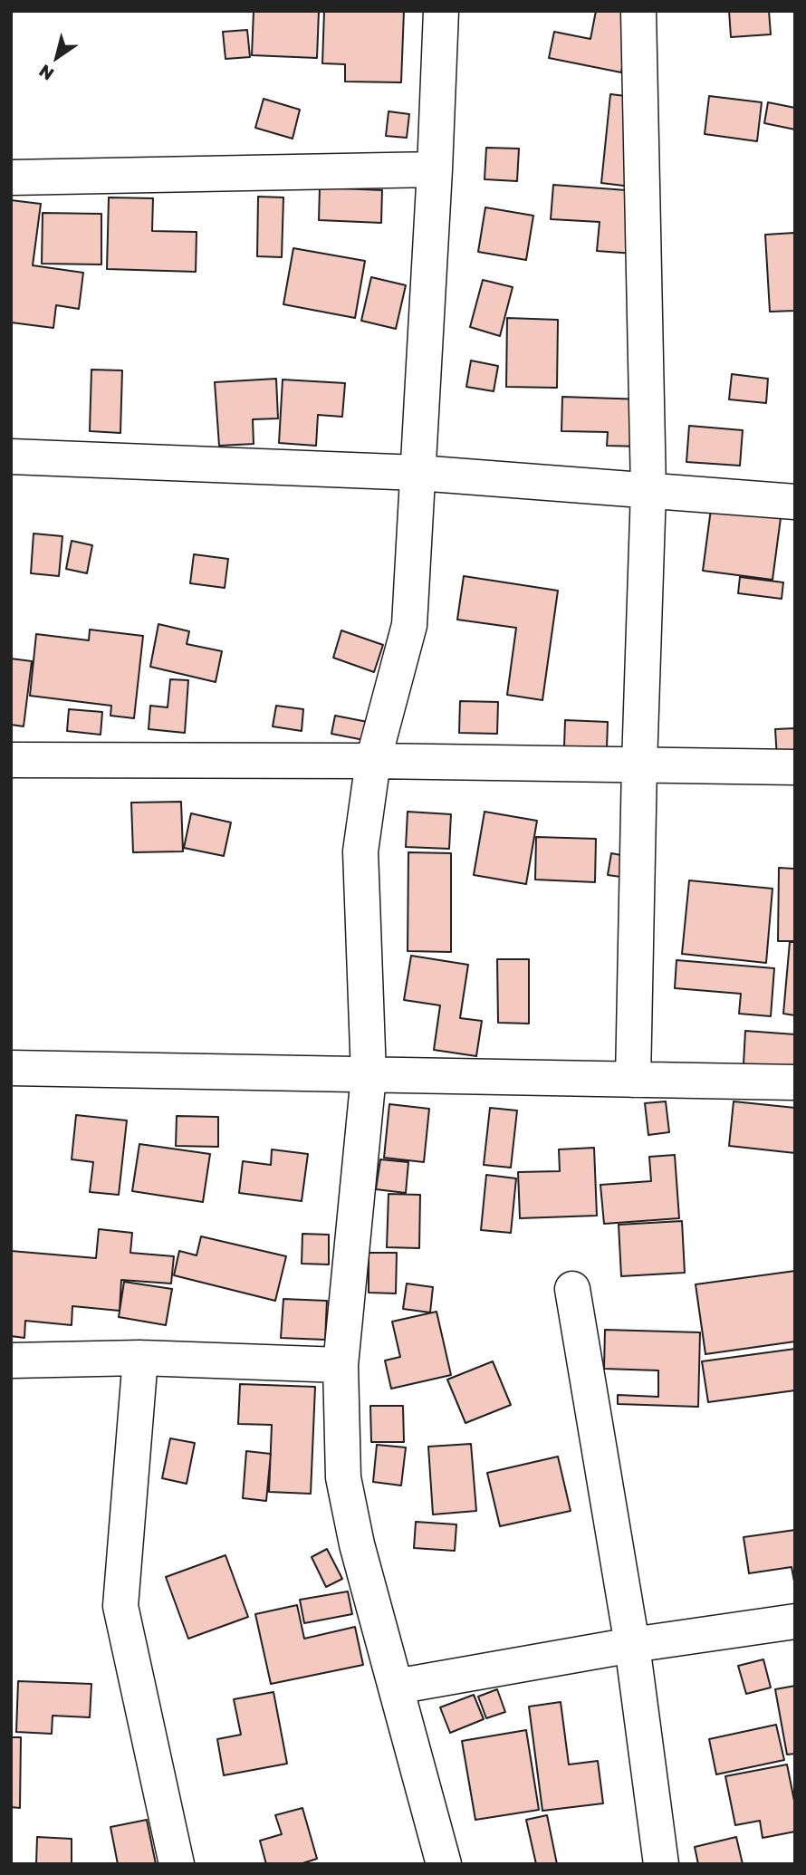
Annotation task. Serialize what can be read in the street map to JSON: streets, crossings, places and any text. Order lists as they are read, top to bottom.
{
  "north": "bottom left"
}
